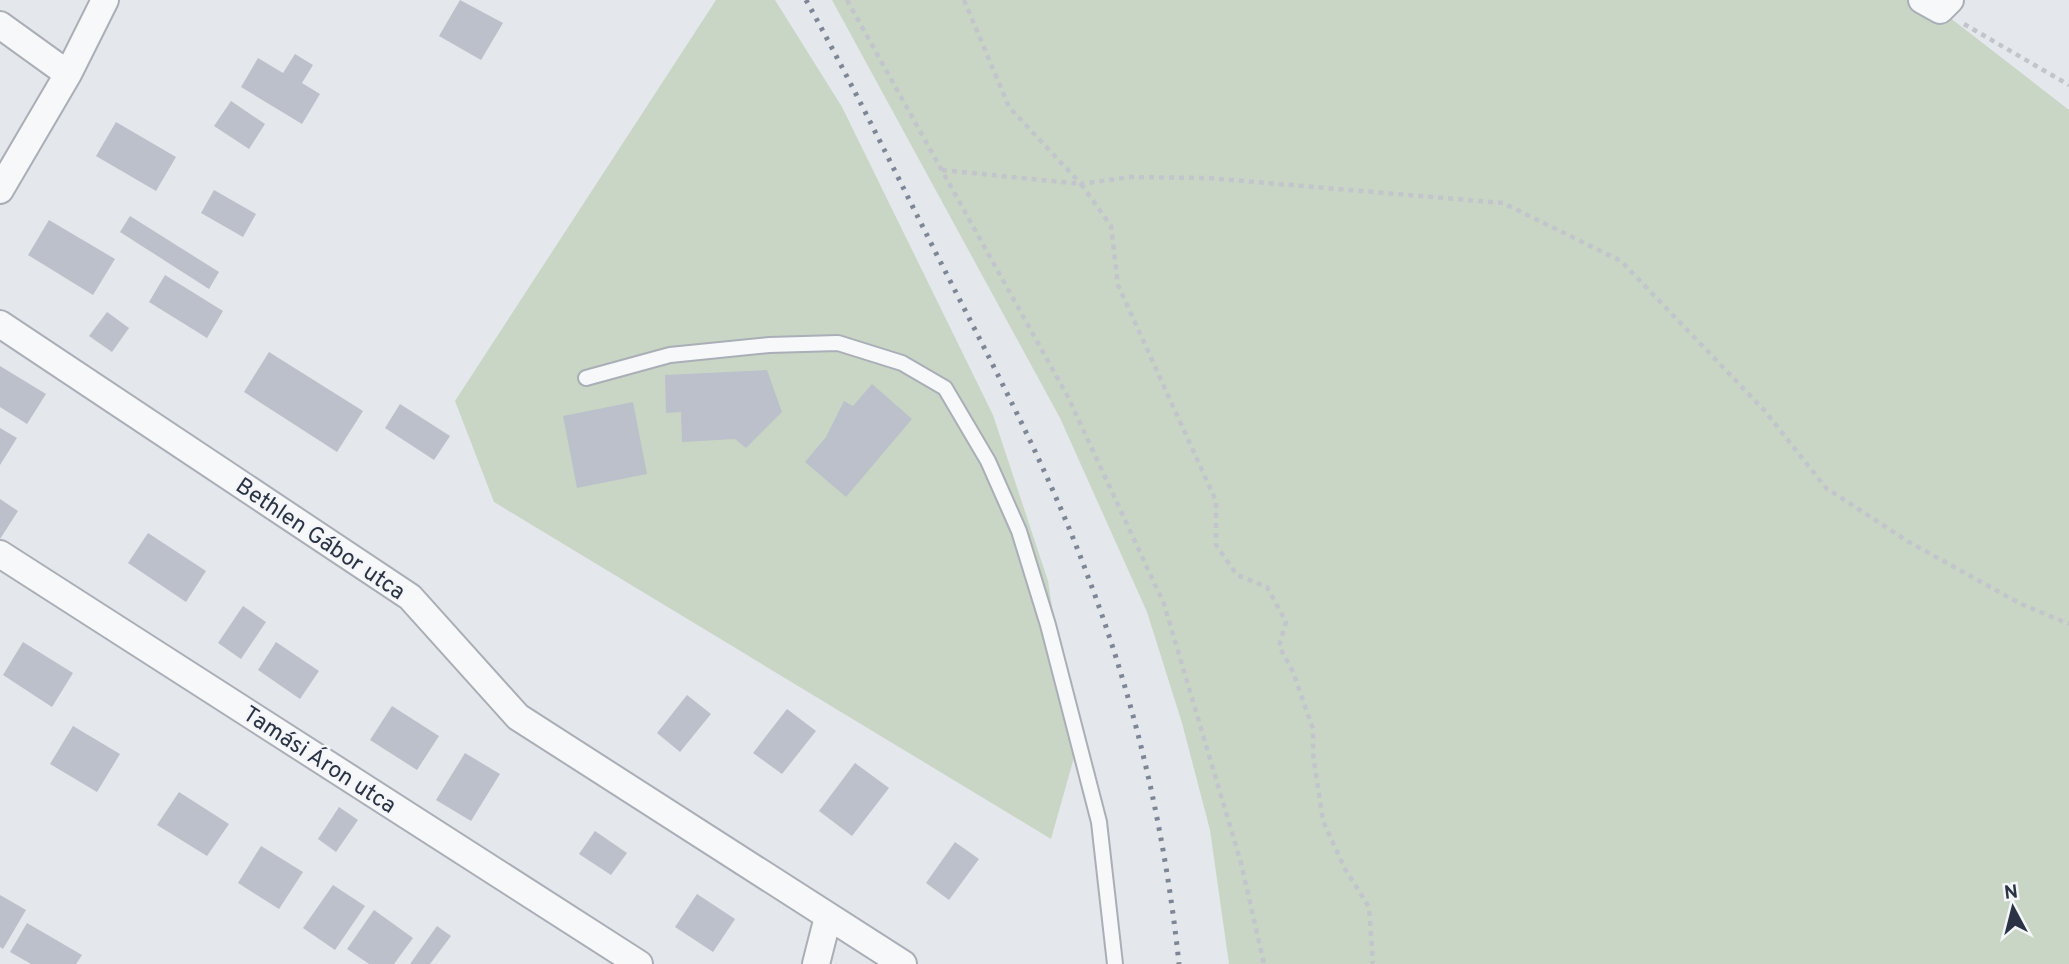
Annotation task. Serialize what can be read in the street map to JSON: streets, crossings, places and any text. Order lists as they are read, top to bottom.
{
  "streets": {
    "street": ["Bethlen Gábor utca", "Tamási Áron utca"]
  },
  "north": "top"
}
